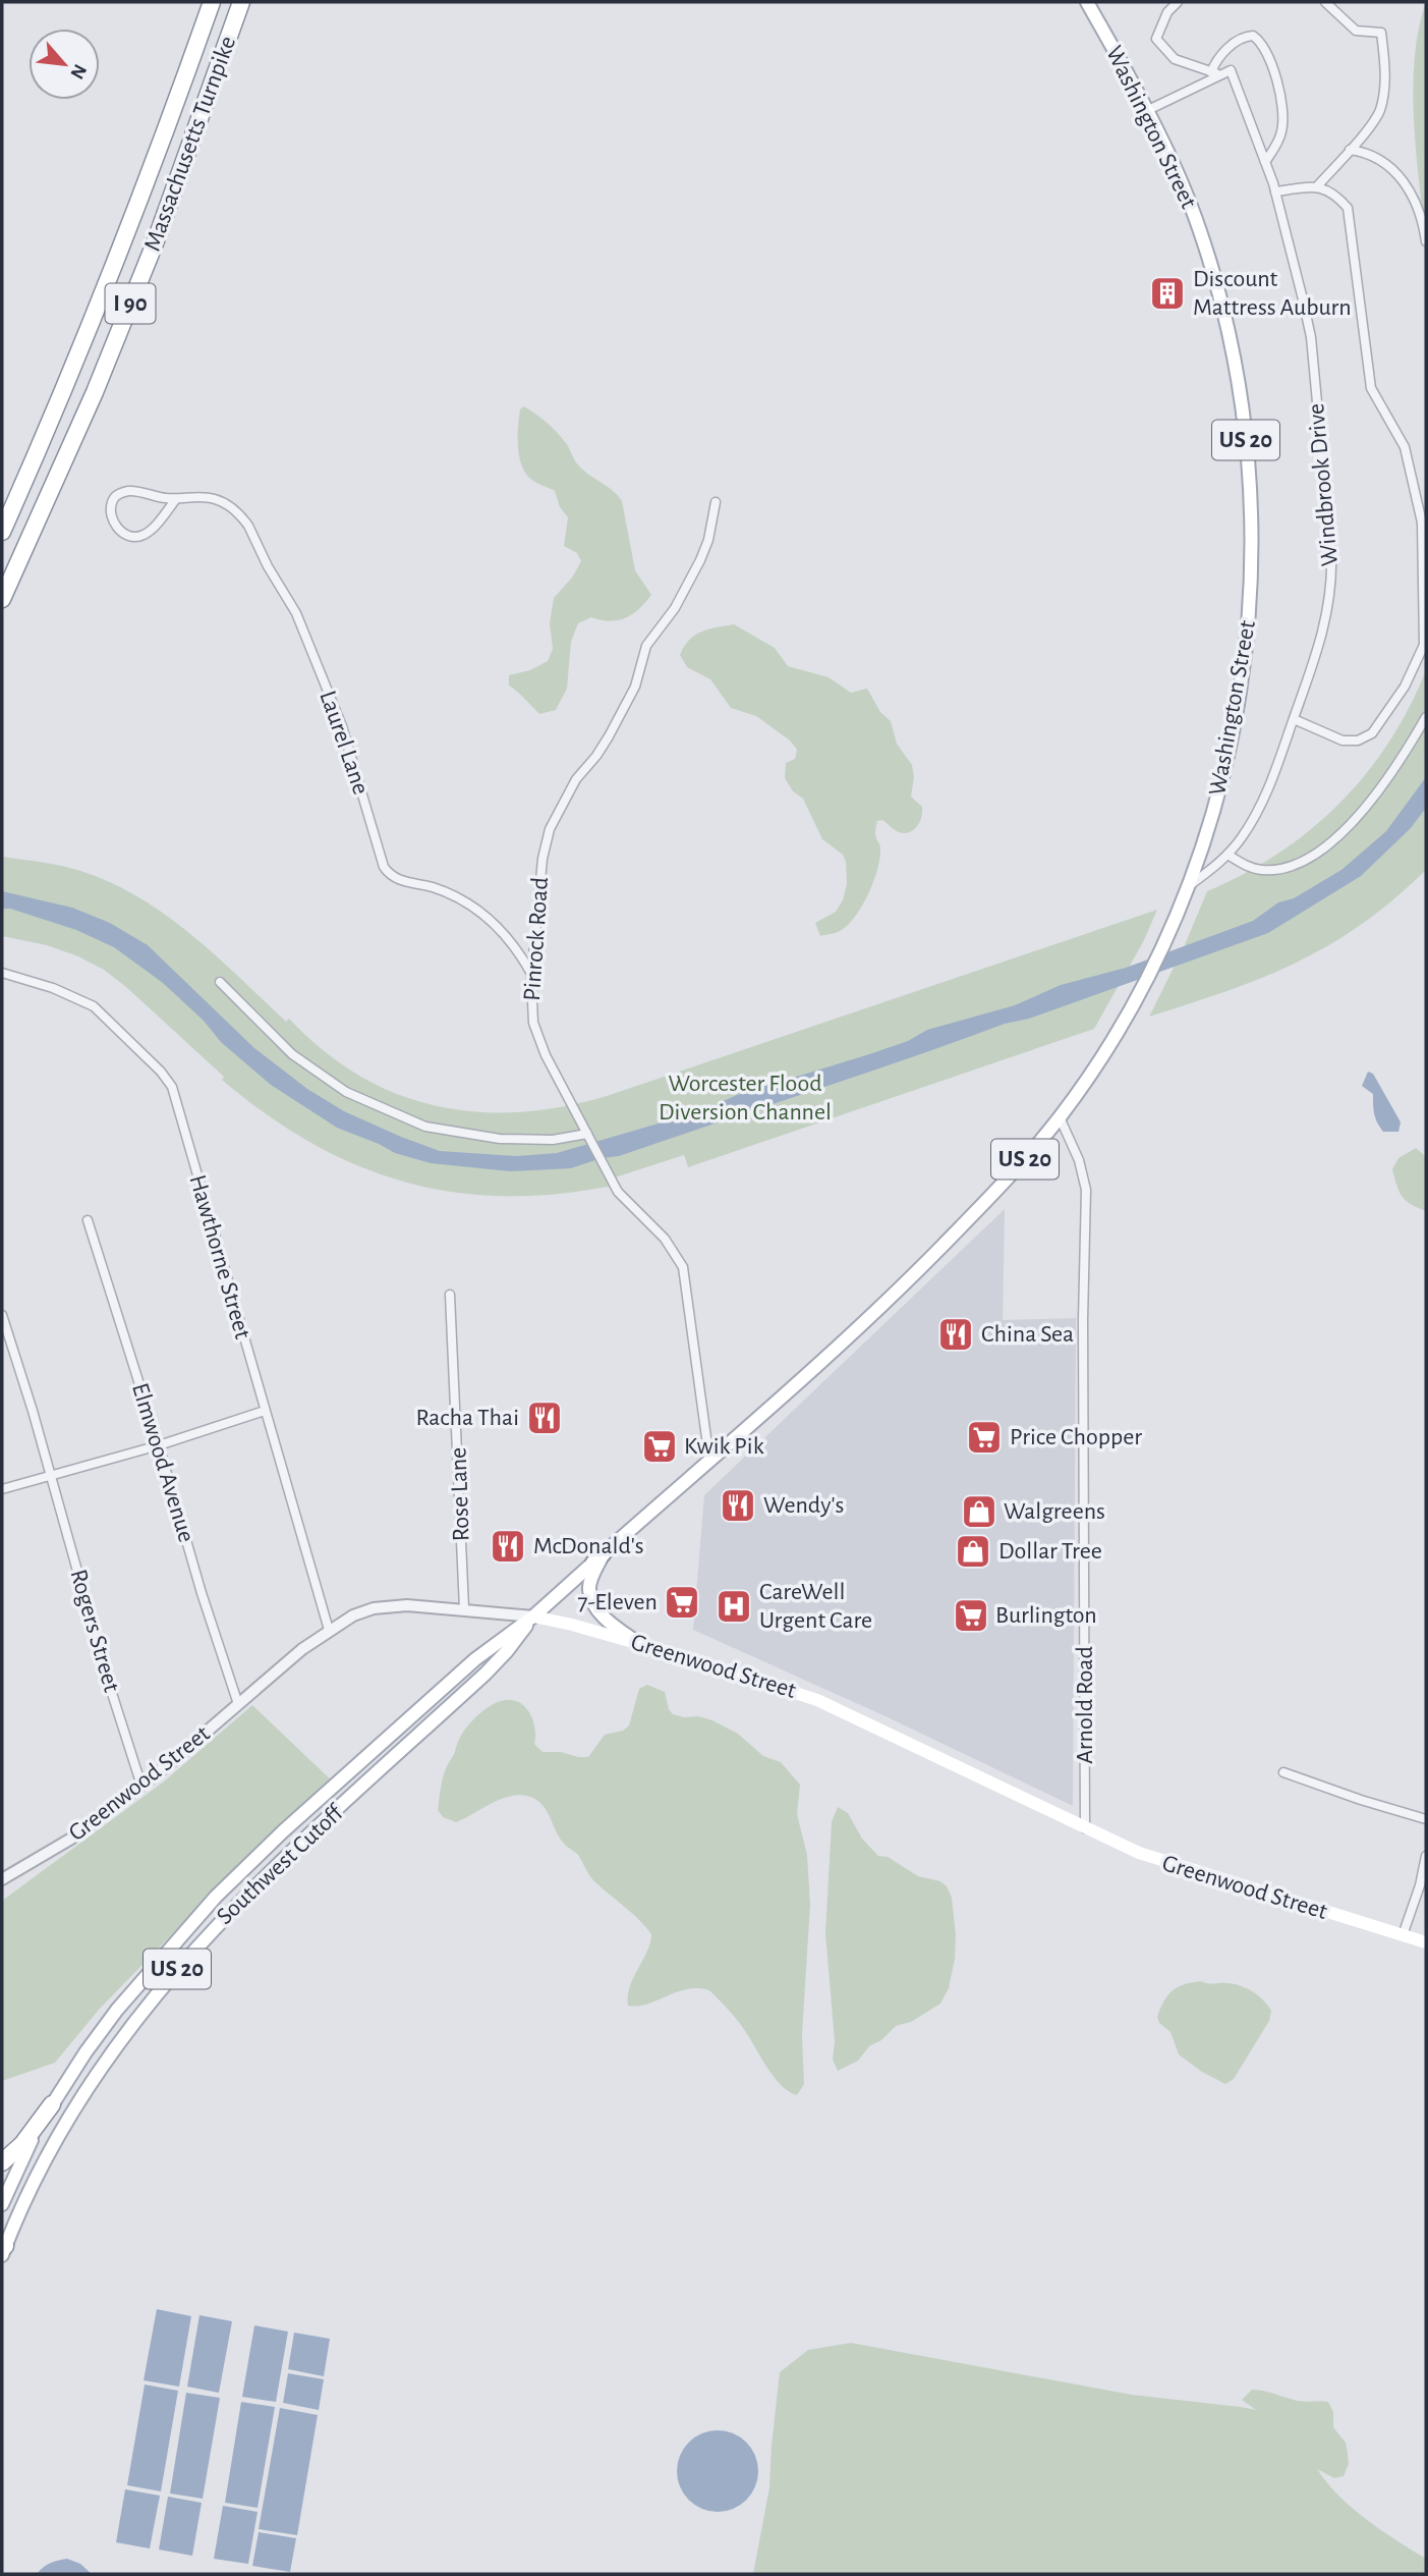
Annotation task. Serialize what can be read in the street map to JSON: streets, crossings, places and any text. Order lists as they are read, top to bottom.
{
  "streets": {
    "highway": ["Massachusetts Turnpike", "I 90"],
    "main road": [
      "Washington Street",
      "US 20",
      "Greenwood Street",
      "Southwest Cutoff"
    ],
    "street": [
      "Windbrook Drive",
      "Laurel Lane",
      "Pinrock Road",
      "Hawthorne Street",
      "Elmwood Avenue",
      "Rose Lane",
      "Rogers Street",
      "Arnold Road"
    ]
  },
  "crossings": [
    ["Washington Street", "Windbrook Drive"],
    ["Washington Street", "Arnold Road"],
    ["Washington Street", "Southwest Cutoff"],
    ["Laurel Lane", "Pinrock Road"],
    ["Pinrock Road", "Southwest Cutoff"],
    ["Hawthorne Street", "Greenwood Street"],
    ["Elmwood Avenue", "Greenwood Street"],
    ["Rose Lane", "Greenwood Street"],
    ["Rogers Street", "Greenwood Street"],
    ["Greenwood Street", "Arnold Road"],
    ["Greenwood Street", "Southwest Cutoff"]
  ],
  "parks": ["Worcester Flood Diversion Channel"],
  "places": {
    "building": ["Discount Mattress Auburn"],
    "restaurant": [
      "China Sea",
      "Racha Thai",
      "Wendy's",
      "McDonald's"
    ],
    "supermarket": [
      "Price Chopper",
      "Kwik Pik",
      "7-Eleven",
      "Burlington"
    ],
    "shop": ["Walgreens", "Dollar Tree"],
    "hospital": ["CareWell Urgent Care"]
  },
  "north": "bottom right"
}
